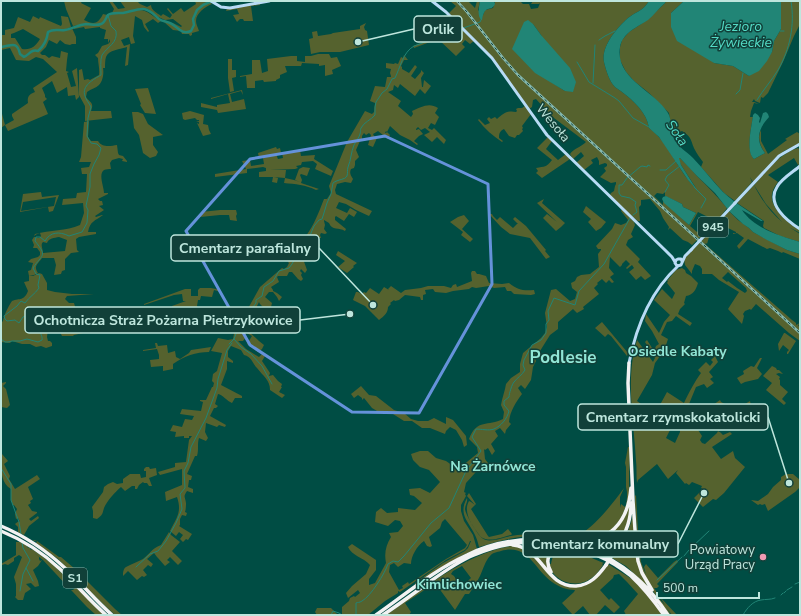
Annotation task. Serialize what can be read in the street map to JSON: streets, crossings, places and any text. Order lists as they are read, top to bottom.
{
  "streets": {
    "highway": ["S1"],
    "main road": ["Wesoła", "945"]
  },
  "crossings": [
    ["Wesoła", "945"]
  ],
  "districts": [
    "Osiedle Kabaty",
    "Podlesie",
    "Na Żarnówce",
    "Kimlichowiec"
  ],
  "water": ["Jezioro Żywieckie", "Soła"],
  "places": [
    "Orlik",
    "Cmentarz parafialny",
    "Ochotnicza Straż Pożarna Pietrzykowice",
    "Cmentarz rzymskokatolicki",
    "Cmentarz komunalny",
    "Powiatowy Urząd Pracy"
  ],
  "scale_bar": "500 m"
}
